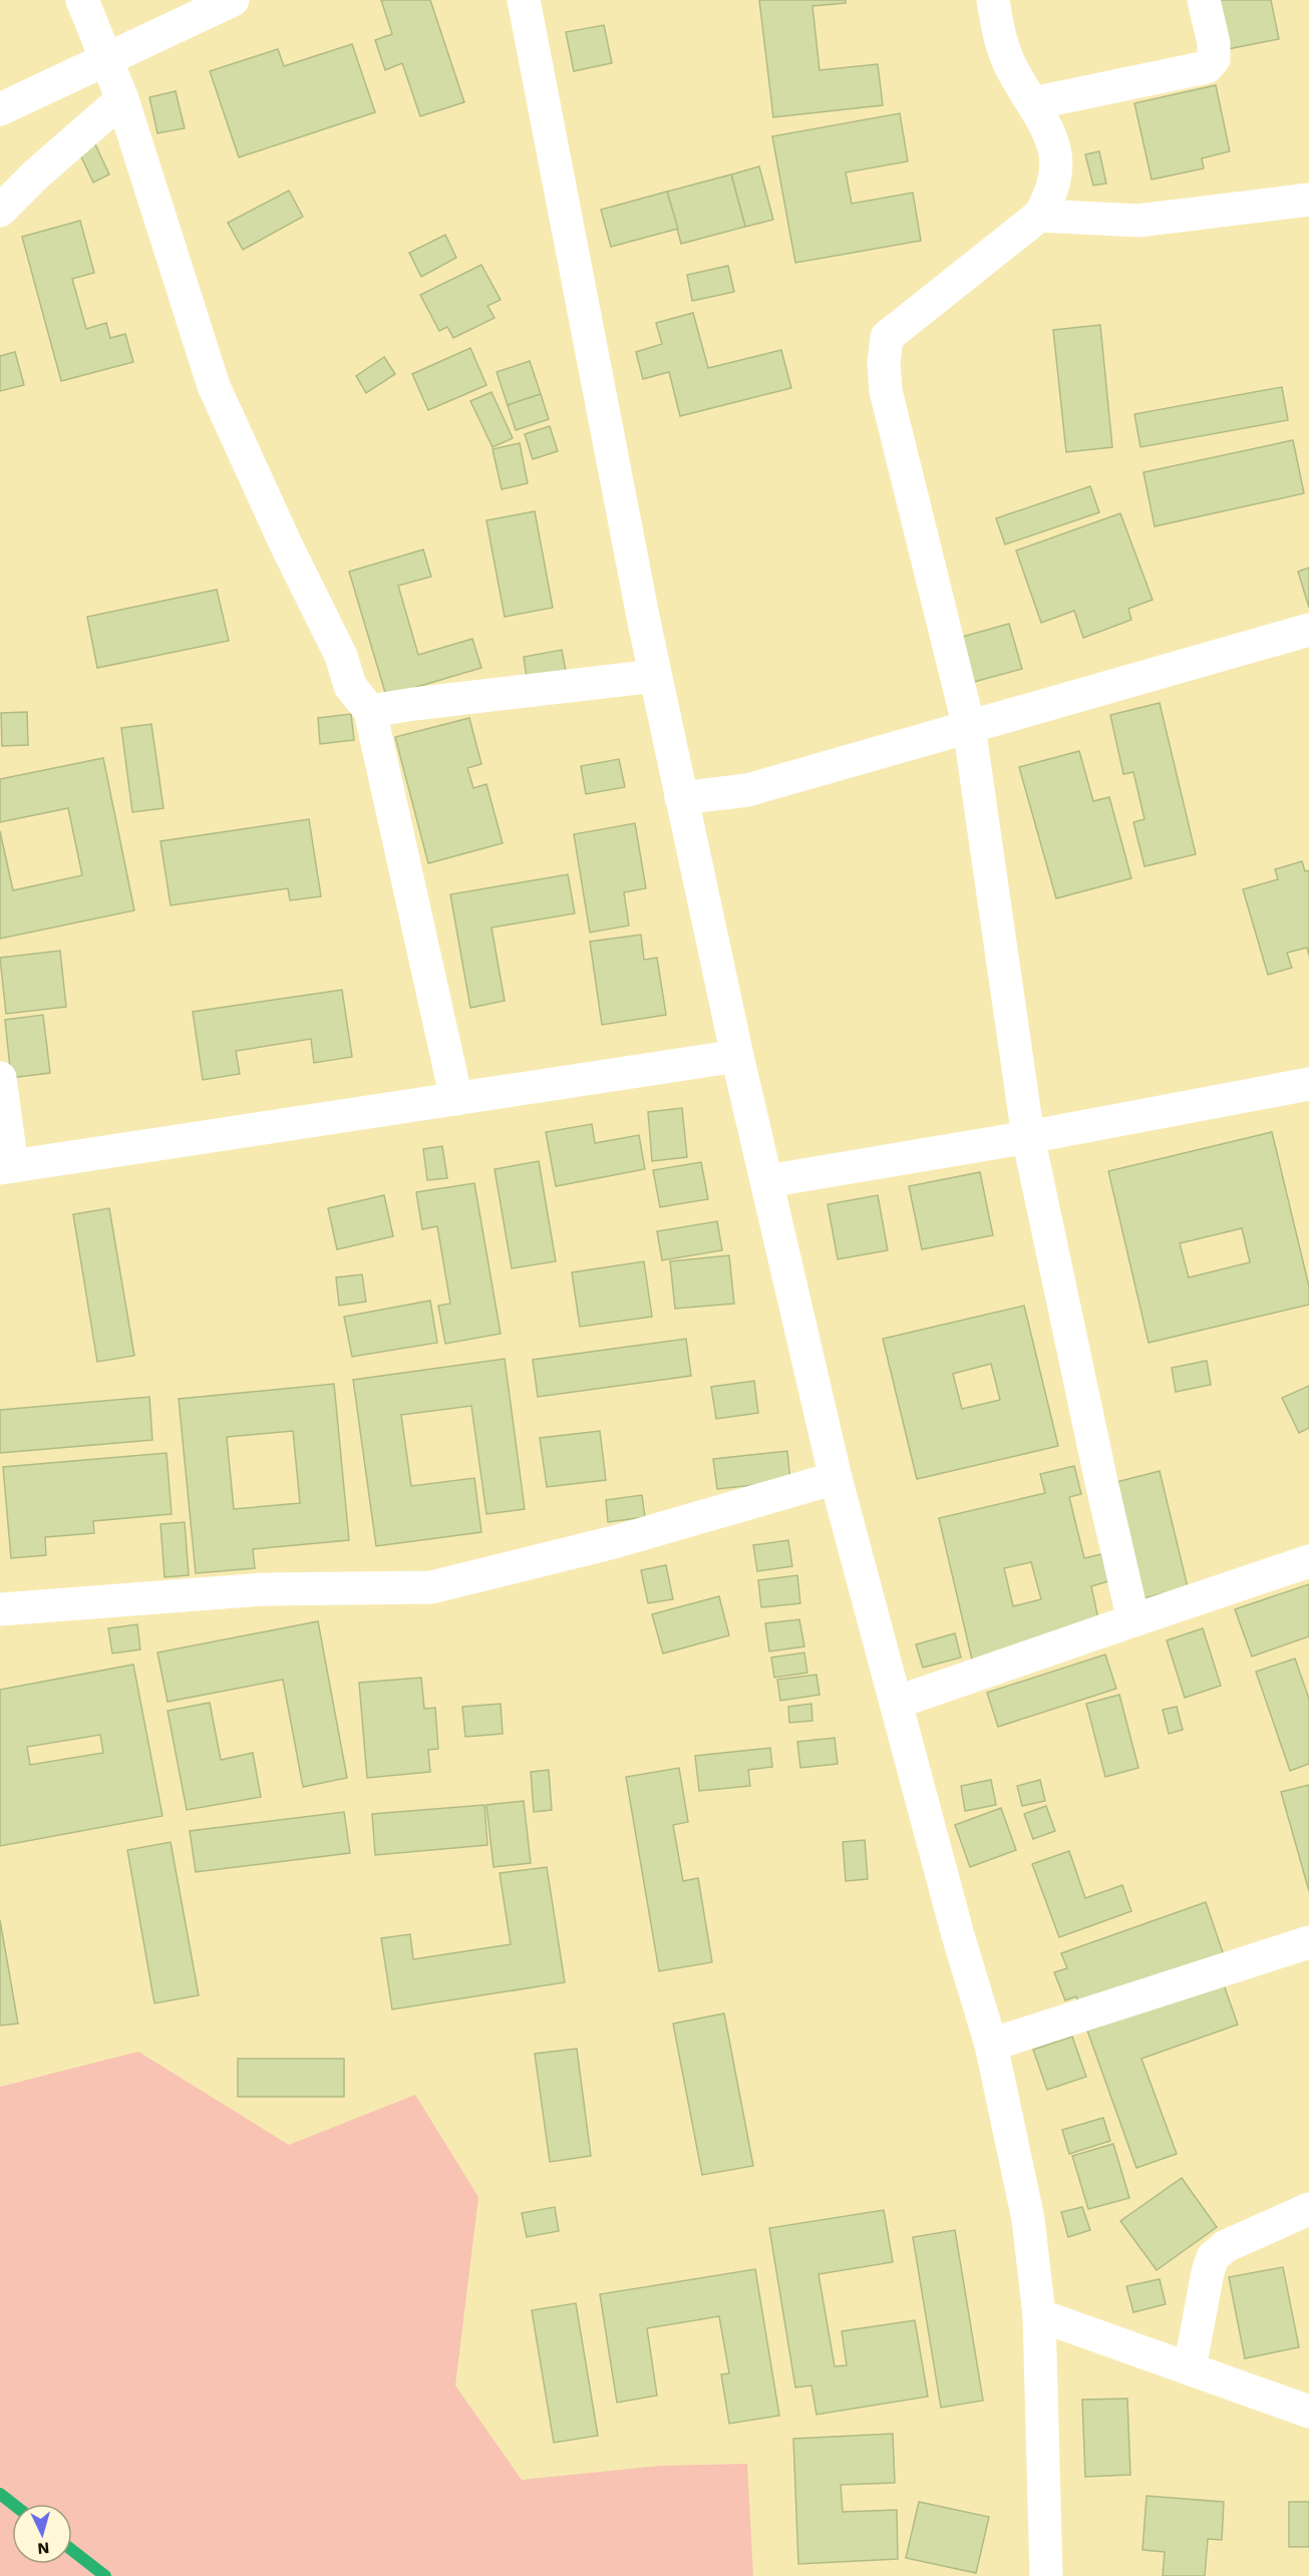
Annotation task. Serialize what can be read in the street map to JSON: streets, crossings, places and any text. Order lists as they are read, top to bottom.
{
  "north": "bottom"
}
